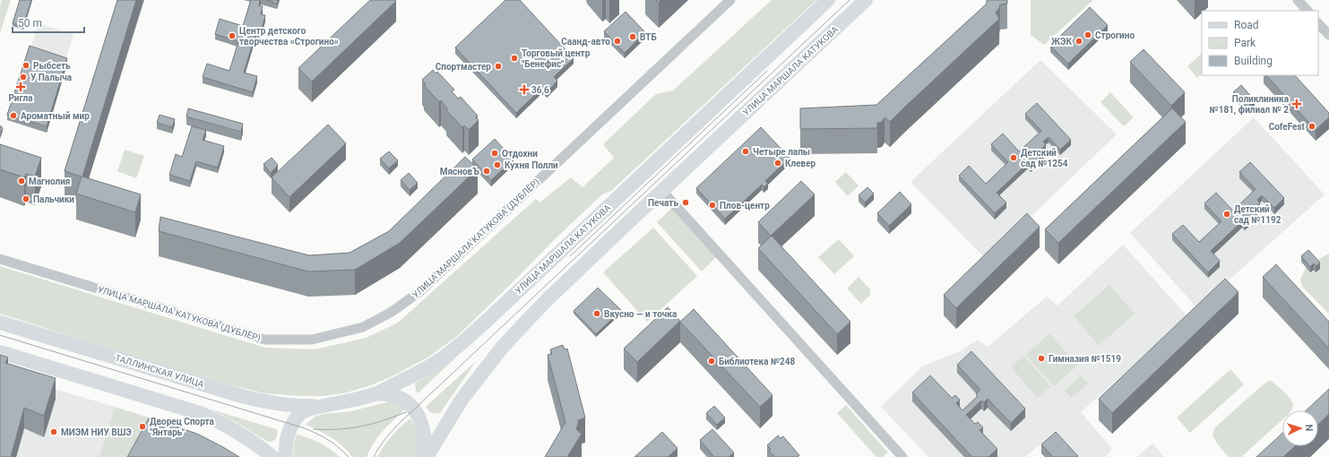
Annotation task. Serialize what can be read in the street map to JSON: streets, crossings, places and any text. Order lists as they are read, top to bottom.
{
  "streets": {
    "main road": ["УЛИЦА МАРШАЛА КАТУКОВА", "ТАЛЛИНСКАЯ УЛИЦА"],
    "street": ["УЛИЦА МАРШАЛА КАТУКОВА (ДУБЛЁР)"]
  },
  "crossings": [
    ["УЛИЦА МАРШАЛА КАТУКОВА", "ТАЛЛИНСКАЯ УЛИЦА"]
  ],
  "places": {
    "other": [
      "Строгино",
      "Центр детского творчества «Строгино»",
      "ВТБ",
      "Саанд-авто",
      "ЖЭК",
      "Торговый центр \"Бенефис\"",
      "Рыбсеть",
      "Спортмастер",
      "У Палыча",
      "Ароматный мир",
      "CofeFest",
      "Четыре лапы",
      "Отдохни",
      "Детский сад №1254",
      "Клевер",
      "Кухня Полли",
      "МясновЪ",
      "Магнолия",
      "Пальчики",
      "Печать",
      "Плов-центр",
      "Детский сад №1192",
      "Вкусно — и точка",
      "Гимназия №1519",
      "Библиотека №248",
      "Дворец Спорта \"Янтарь\"",
      "МИЭМ НИУ ВШЭ"
    ],
    "health": ["Ригла", "36,6", "Поликлиника №181, филиал № 2"]
  },
  "legend": ["Road", "Park", "Building"],
  "scale_bar": "50 m",
  "north": "right"
}
